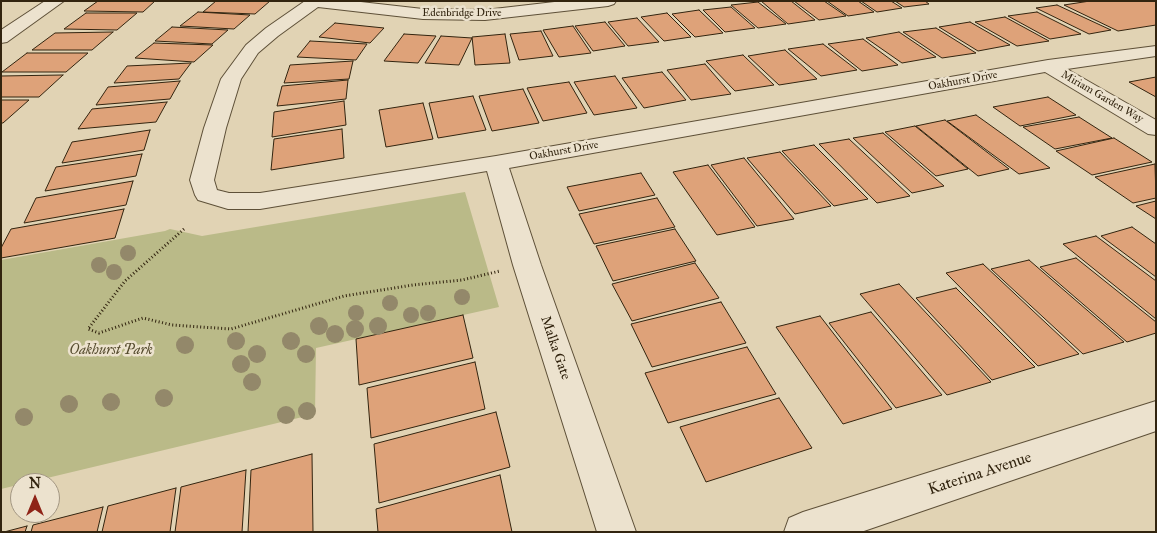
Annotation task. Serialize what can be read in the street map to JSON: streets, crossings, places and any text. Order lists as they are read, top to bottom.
{
  "streets": {
    "street": [
      "Edenbridge Drive",
      "Oakhurst Drive",
      "Miriam Garden Way",
      "Malka Gate",
      "Katerina Avenue"
    ]
  },
  "crossings": [
    ["Edenbridge Drive", "Oakhurst Drive"],
    ["Oakhurst Drive", "Miriam Garden Way"],
    ["Oakhurst Drive", "Malka Gate"]
  ],
  "parks": ["Oakhurst Park"],
  "north": "top"
}
